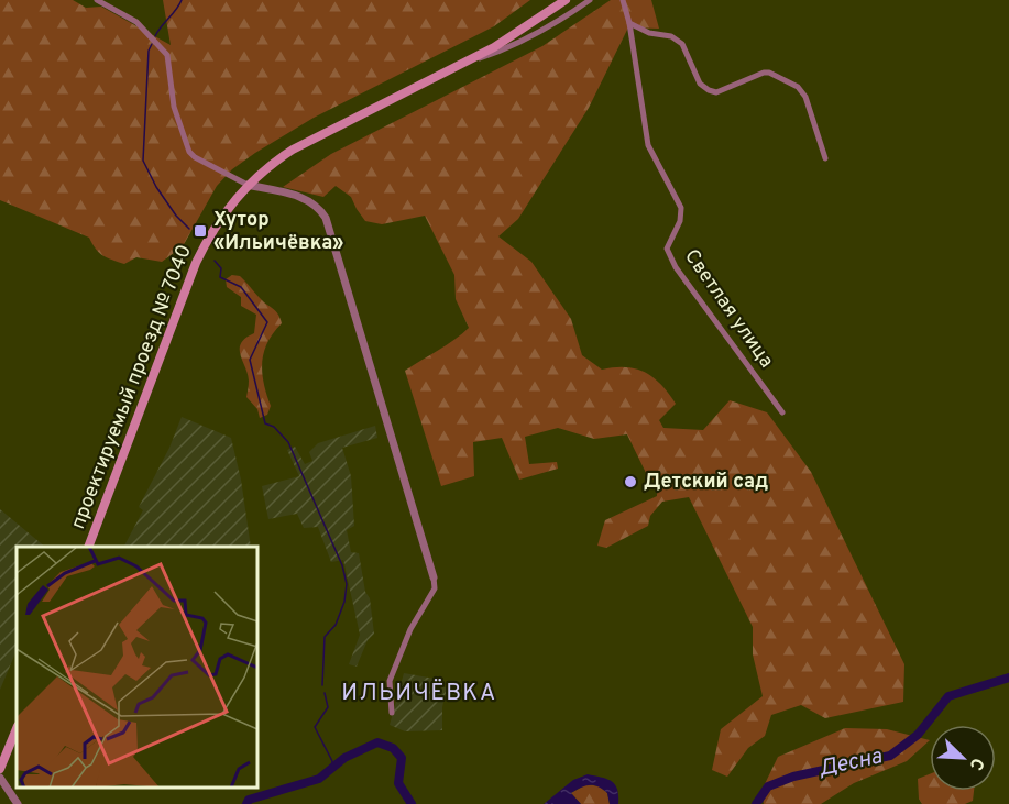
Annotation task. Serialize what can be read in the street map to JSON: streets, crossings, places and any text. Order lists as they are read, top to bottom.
{
  "streets": {
    "main road": ["проектируемый проезд № 7040"],
    "street": ["Светлая улица"]
  },
  "districts": ["ИЛЬИЧЁВКА"],
  "water": ["Десна"],
  "places": {
    "transit": ["Хутор «Ильичёвка»"],
    "other": ["Детский сад"]
  },
  "north": "bottom right"
}
